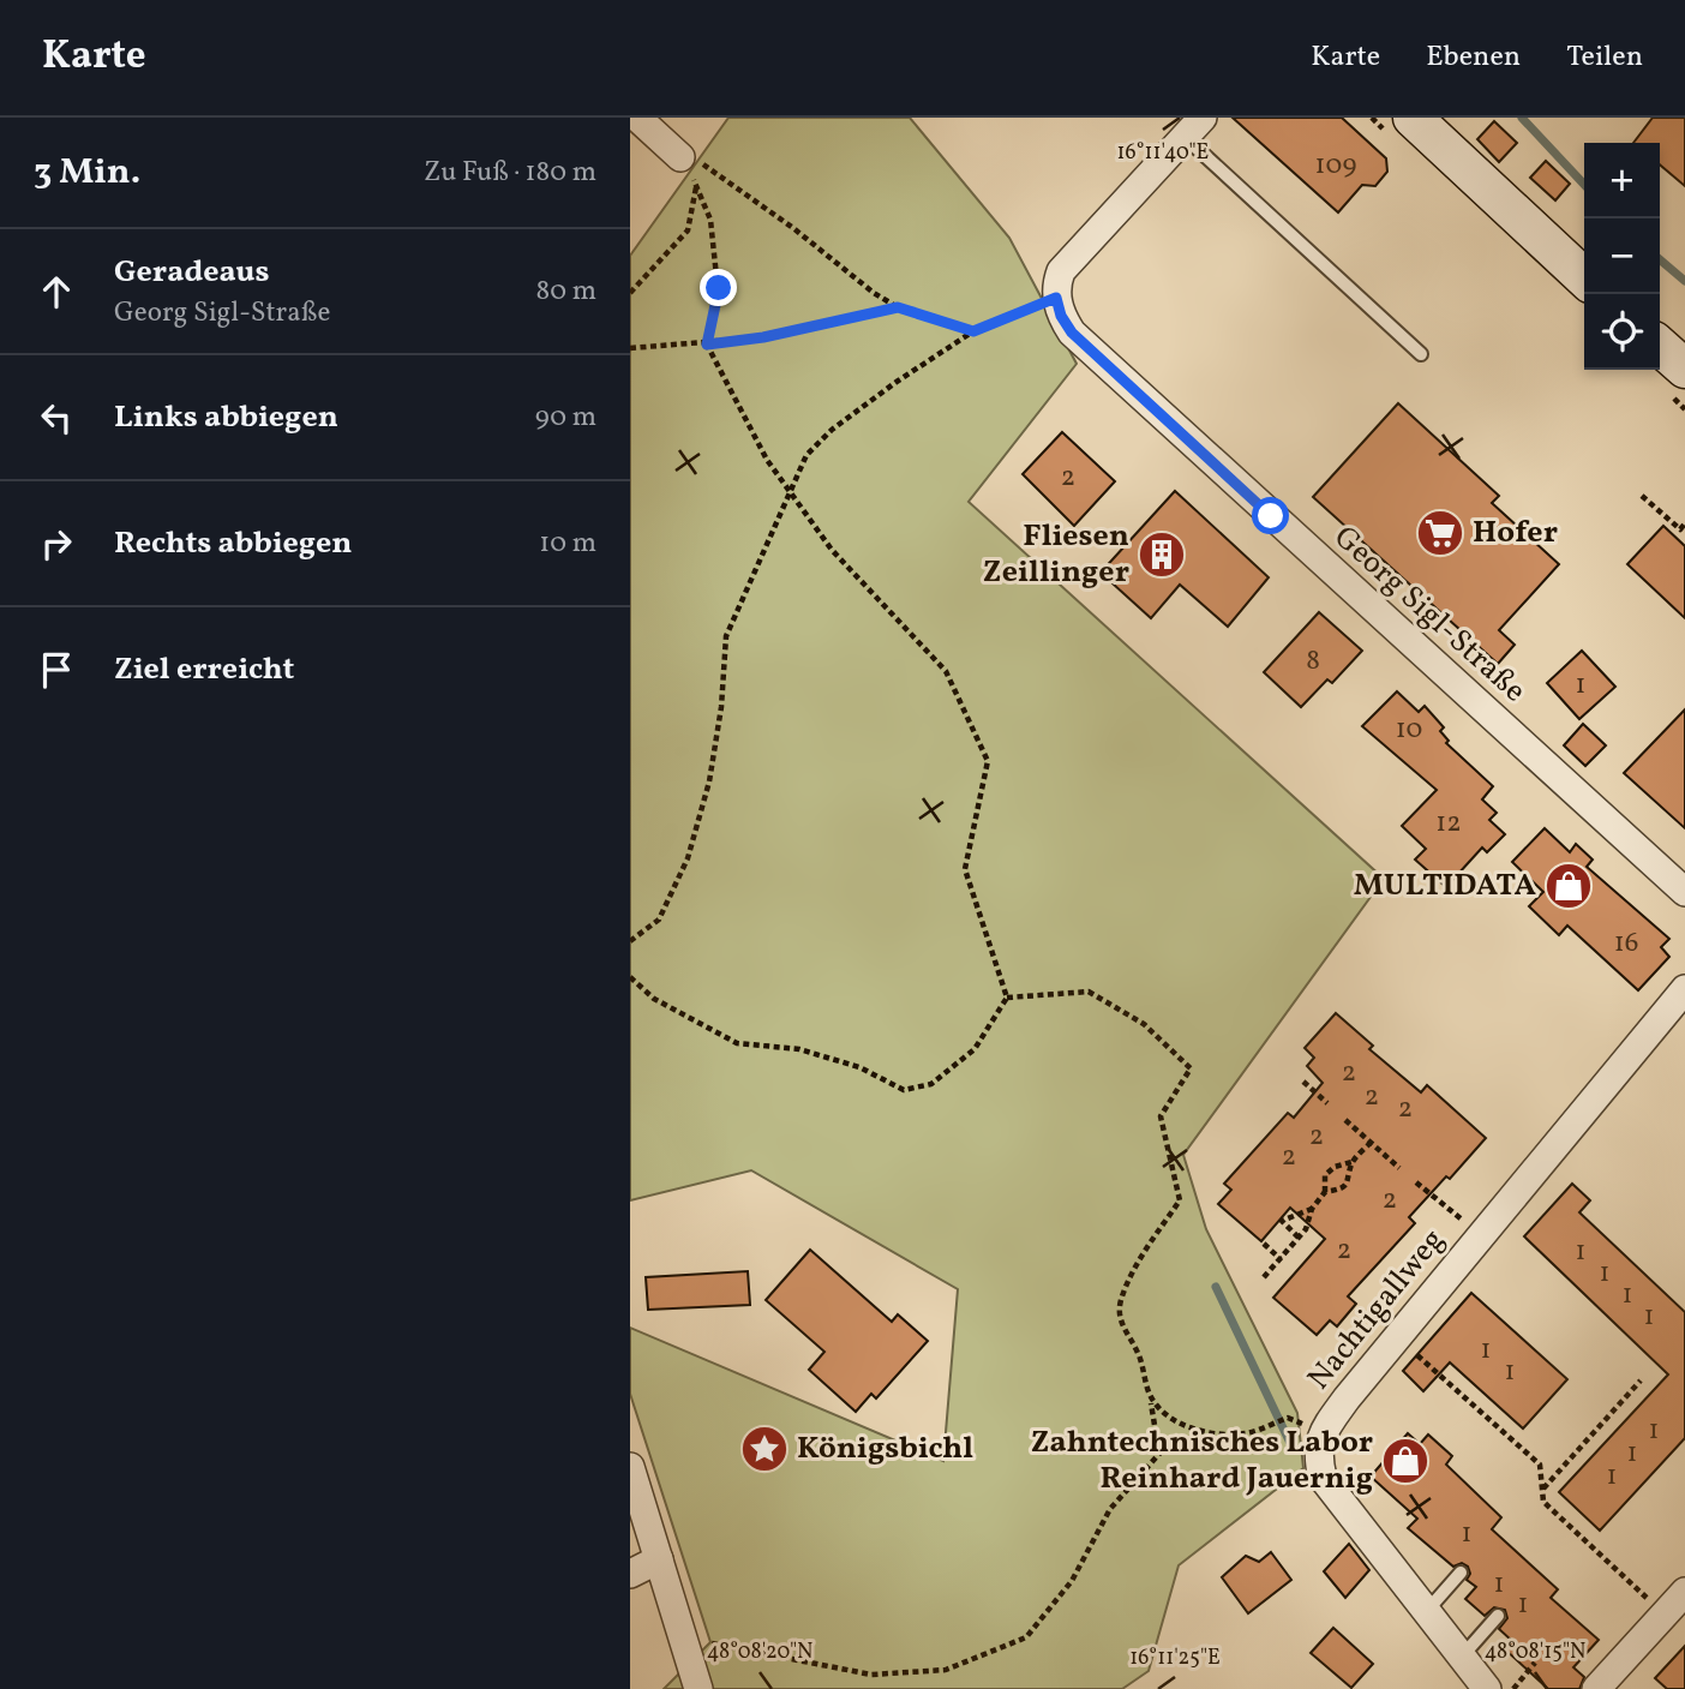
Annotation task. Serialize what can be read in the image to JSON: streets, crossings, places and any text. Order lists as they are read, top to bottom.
{
  "streets": {
    "street": ["Georg Sigl-Straße", "Nachtigallweg"]
  },
  "places": {
    "supermarket": ["Hofer"],
    "building": ["Fliesen Zeillinger"],
    "shop": ["MULTIDATA", "Zahntechnisches Labor Reinhard Jauernig"],
    "place": ["Königsbichl"]
  },
  "house_numbers": [
    "109",
    "2",
    "8",
    "1",
    "10",
    "12",
    "16",
    "2",
    "2",
    "2",
    "2",
    "2",
    "2",
    "2",
    "1",
    "1",
    "1",
    "1",
    "1",
    "1",
    "1",
    "1",
    "1",
    "1",
    "1",
    "1"
  ],
  "page": {
    "header": "Karte",
    "nav": ["Karte", "Ebenen", "Teilen"],
    "heading": ["3 Min.", "Zu Fuß · 180 m"],
    "map_buttons": ["+", "−"],
    "list": [
      ["Geradeaus", "Georg Sigl-Straße", "80 m"],
      ["Links abbiegen", "90 m"],
      ["Rechts abbiegen", "10 m"],
      "Ziel erreicht"
    ]
  },
  "coordinates": [
    "16°11'40\"E",
    "48°08'20\"N",
    "48°08'15\"N",
    "16°11'25\"E"
  ]
}
